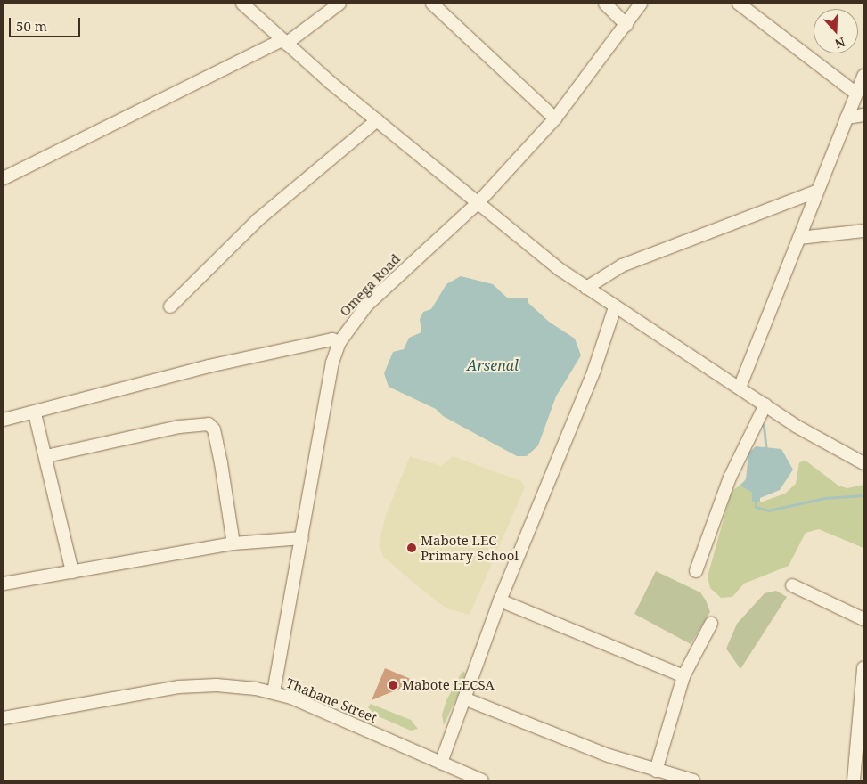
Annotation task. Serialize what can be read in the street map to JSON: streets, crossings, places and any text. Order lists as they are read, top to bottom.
{
  "streets": {
    "street": ["Omega Road", "Thabane Street"]
  },
  "crossings": [
    ["Omega Road", "Thabane Street"]
  ],
  "water": ["Arsenal"],
  "places": ["Mabote LEC Primary School", "Mabote LECSA"],
  "scale_bar": "50 m",
  "north": "bottom"
}
